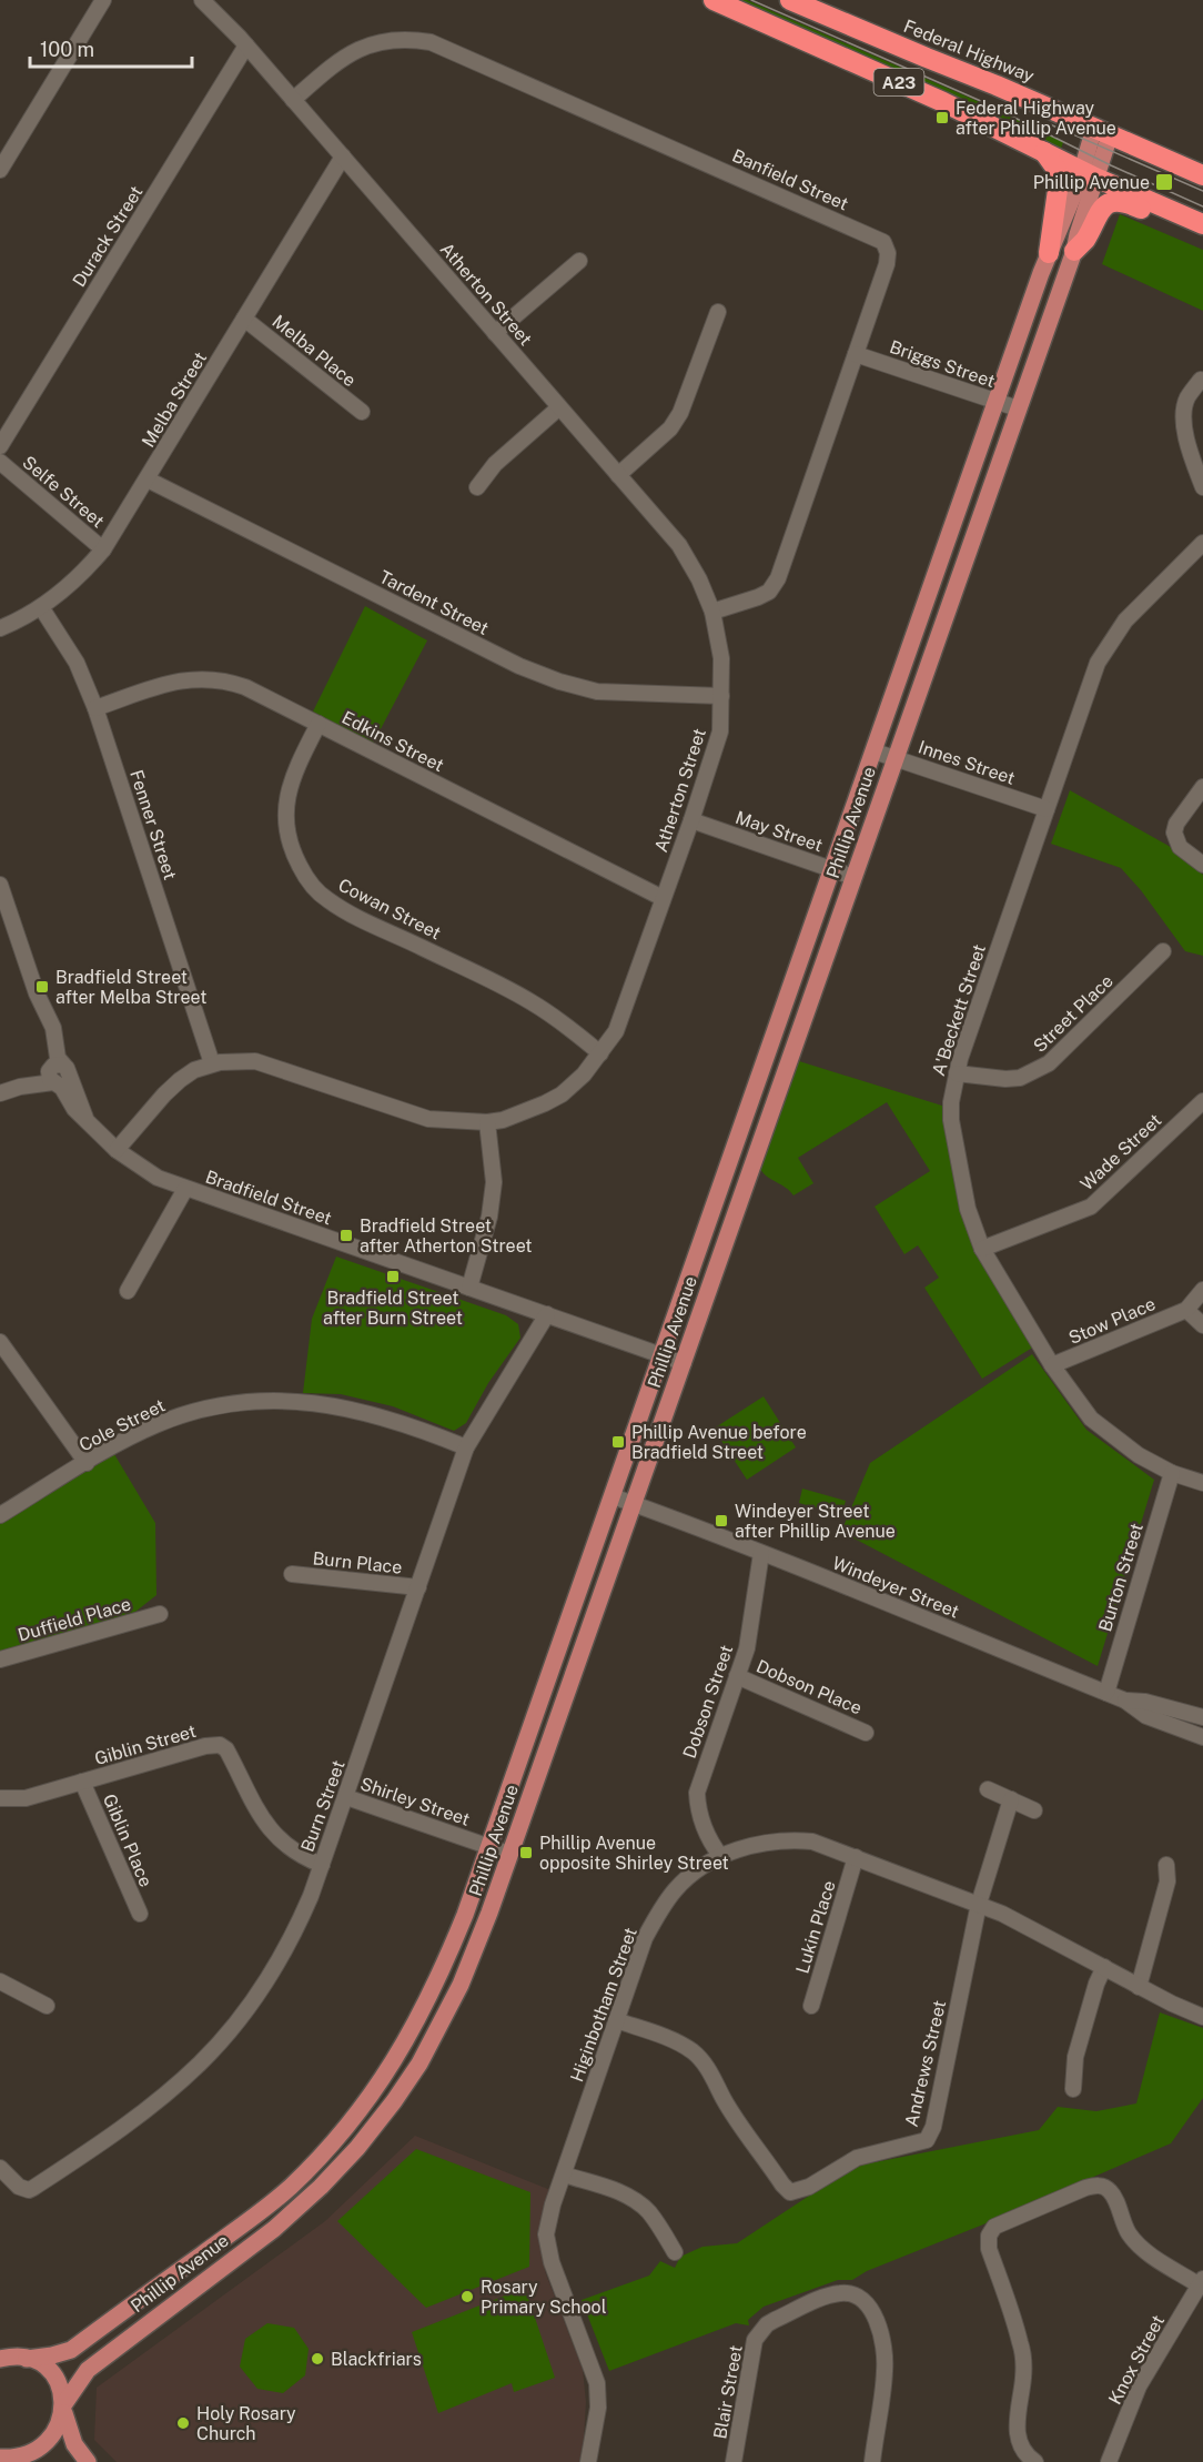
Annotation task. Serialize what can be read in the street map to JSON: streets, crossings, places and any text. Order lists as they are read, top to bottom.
{
  "streets": {
    "highway": ["Federal Highway", "A23"],
    "main road": ["Phillip Avenue"],
    "street": [
      "Banfield Street",
      "Durack Street",
      "Atherton Street",
      "Melba Place",
      "Briggs Street",
      "Melba Street",
      "Selfe Street",
      "Tardent Street",
      "Edkins Street",
      "Innes Street",
      "Fenner Street",
      "May Street",
      "Cowan Street",
      "A'Beckett Street",
      "Street Place",
      "Wade Street",
      "Bradfield Street",
      "Stow Place",
      "Cole Street",
      "Burn Place",
      "Burton Street",
      "Windeyer Street",
      "Duffield Place",
      "Dobson Place",
      "Dobson Street",
      "Giblin Street",
      "Shirley Street",
      "Burn Street",
      "Giblin Place",
      "Lukin Place",
      "Higinbotham Street",
      "Andrews Street",
      "Knox Street",
      "Blair Street"
    ]
  },
  "crossings": [
    ["Federal Highway", "Phillip Avenue"],
    ["A23", "Phillip Avenue"],
    ["Banfield Street", "Atherton Street"],
    ["Banfield Street", "Briggs Street"],
    ["Durack Street", "Atherton Street"],
    ["Atherton Street", "Melba Street"],
    ["Atherton Street", "Tardent Street"],
    ["Atherton Street", "Edkins Street"],
    ["Atherton Street", "Fenner Street"],
    ["Atherton Street", "May Street"],
    ["Atherton Street", "Cowan Street"],
    ["Atherton Street", "Bradfield Street"],
    ["Melba Place", "Melba Street"],
    ["Briggs Street", "Phillip Avenue"],
    ["Melba Street", "Selfe Street"],
    ["Melba Street", "Tardent Street"],
    ["Melba Street", "Fenner Street"],
    ["Edkins Street", "Fenner Street"],
    ["Edkins Street", "Cowan Street"],
    ["Innes Street", "Phillip Avenue"],
    ["Innes Street", "A'Beckett Street"],
    ["Phillip Avenue", "May Street"],
    ["Phillip Avenue", "Bradfield Street"],
    ["Phillip Avenue", "Windeyer Street"],
    ["Phillip Avenue", "Shirley Street"],
    ["A'Beckett Street", "Street Place"],
    ["A'Beckett Street", "Wade Street"],
    ["A'Beckett Street", "Stow Place"],
    ["A'Beckett Street", "Burton Street"],
    ["Bradfield Street", "Burn Street"],
    ["Cole Street", "Burn Street"],
    ["Burn Place", "Burn Street"],
    ["Burton Street", "Windeyer Street"],
    ["Windeyer Street", "Dobson Street"],
    ["Dobson Place", "Dobson Street"],
    ["Dobson Street", "Higinbotham Street"],
    ["Giblin Street", "Burn Street"],
    ["Giblin Street", "Giblin Place"],
    ["Shirley Street", "Burn Street"],
    ["Lukin Place", "Higinbotham Street"],
    ["Higinbotham Street", "Andrews Street"]
  ],
  "places": {
    "transit": [
      "Federal Highway after Phillip Avenue",
      "Phillip Avenue",
      "Bradfield Street after Melba Street",
      "Bradfield Street after Atherton Street",
      "Bradfield Street after Burn Street",
      "Phillip Avenue before Bradfield Street",
      "Windeyer Street after Phillip Avenue",
      "Phillip Avenue opposite Shirley Street"
    ],
    "other": ["Rosary Primary School", "Blackfriars", "Holy Rosary Church"]
  },
  "scale_bar": "100 m"
}
